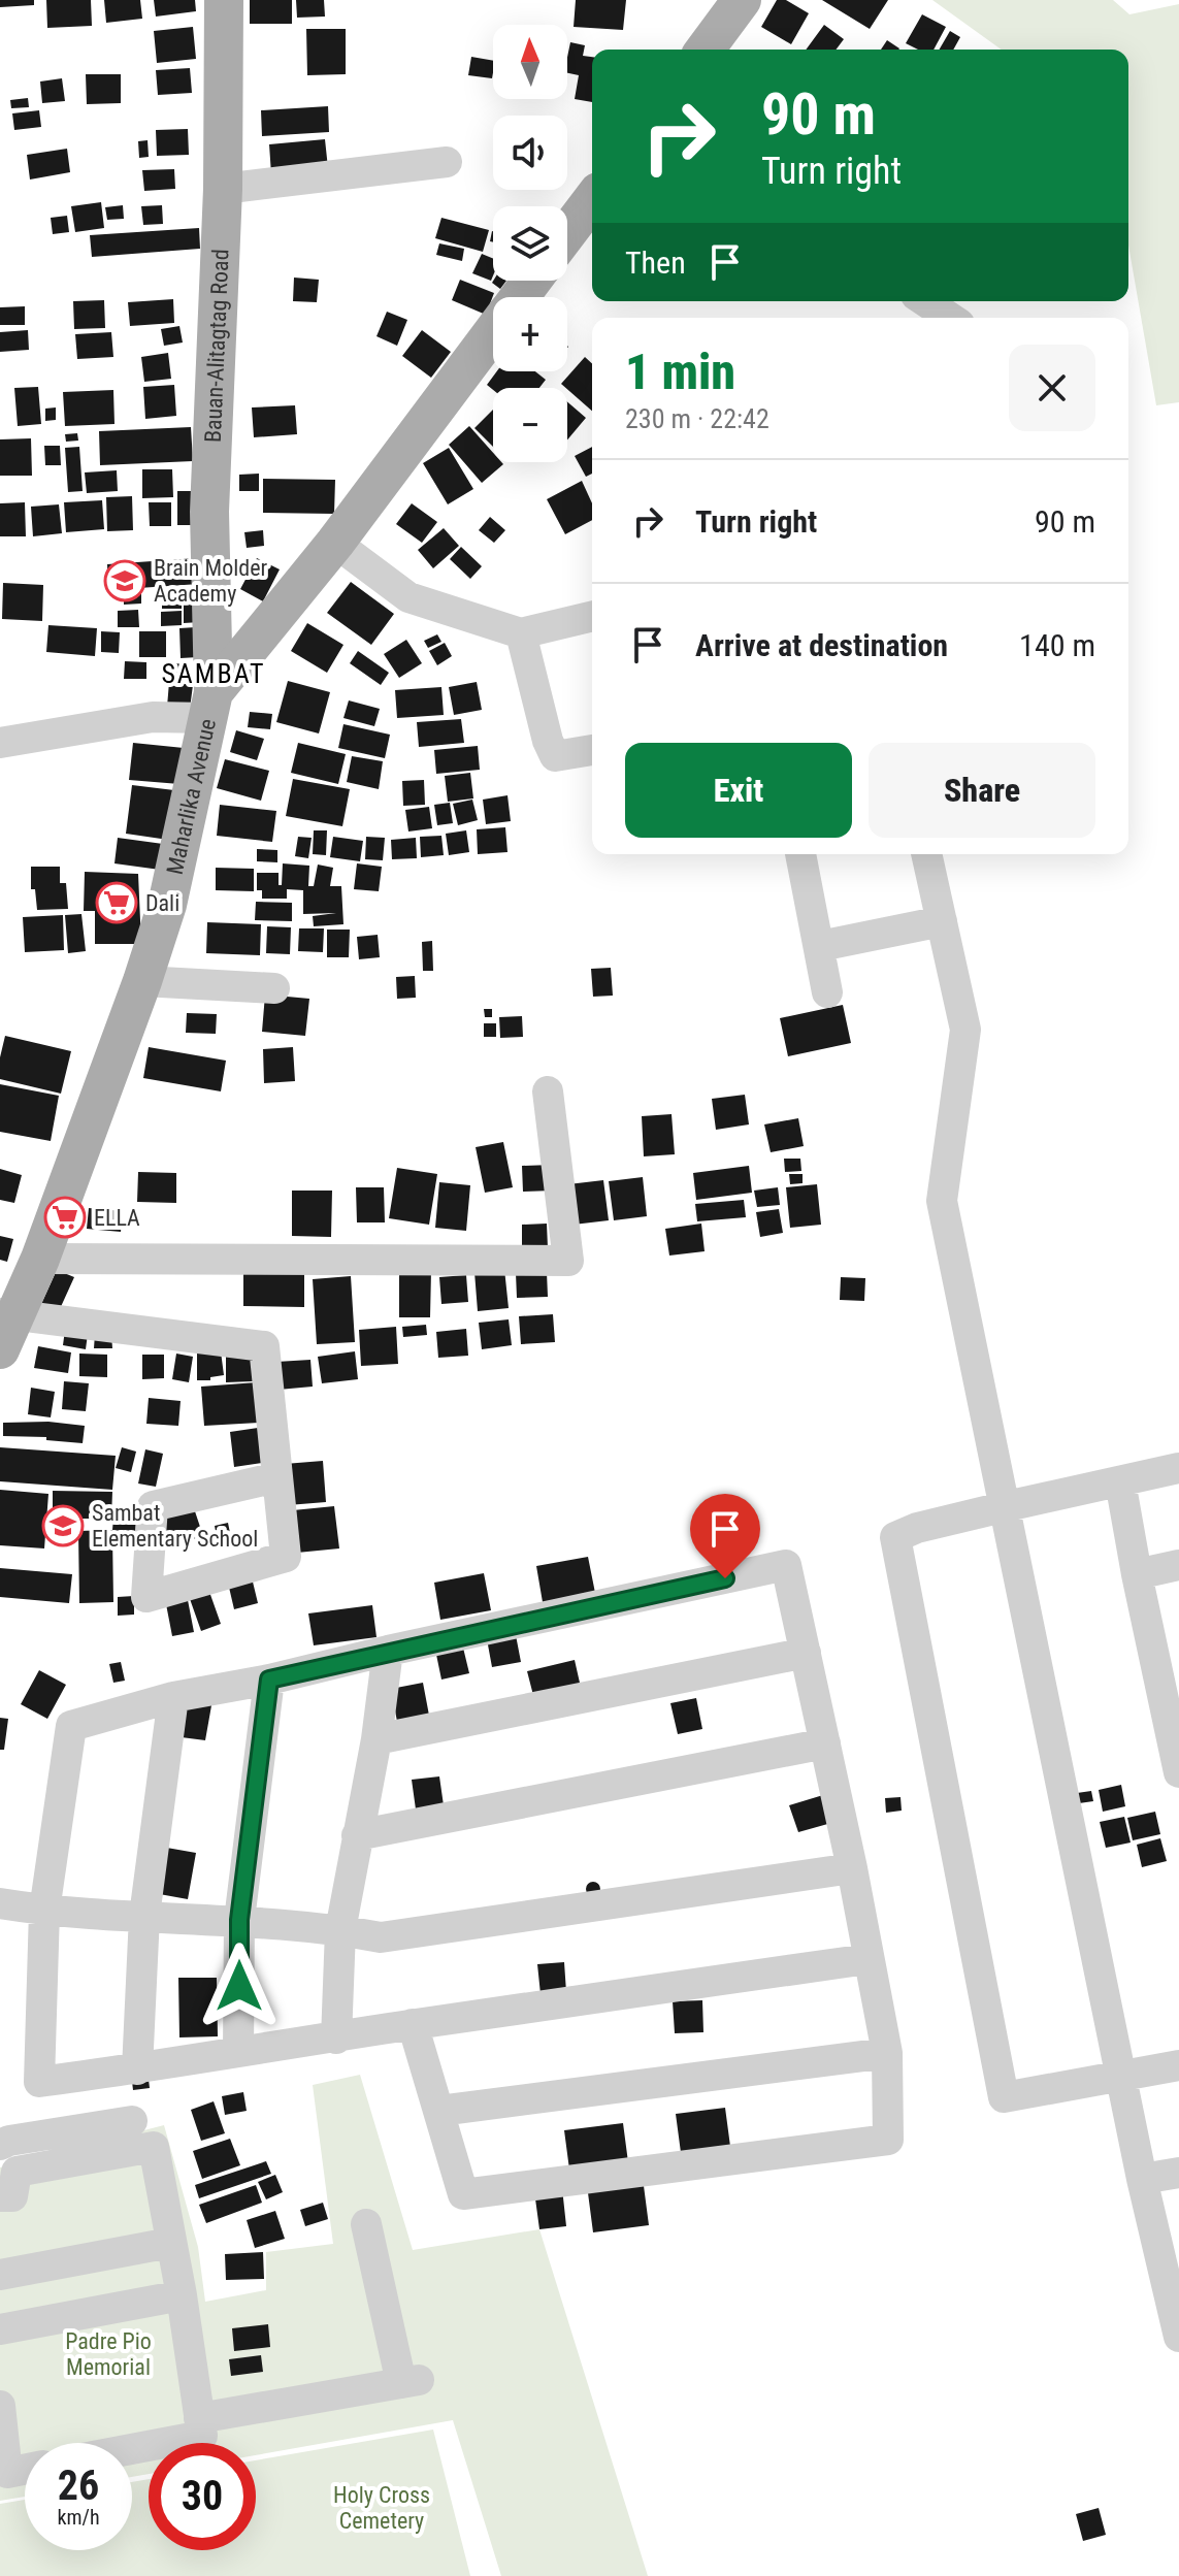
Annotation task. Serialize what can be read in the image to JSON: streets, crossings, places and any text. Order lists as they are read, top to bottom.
{
  "streets": {
    "main road": ["Bauan-Alitagtag Road", "Maharlika Avenue"]
  },
  "crossings": [
    ["Bauan-Alitagtag Road", "Maharlika Avenue"]
  ],
  "districts": ["SAMBAT"],
  "parks": ["Padre Pio Memorial", "Holy Cross Cemetery"],
  "places": {
    "school or university": ["Brain Molder Academy", "Sambat Elementary School"],
    "supermarket": ["Dali", "ELLA"]
  },
  "north": "top",
  "page": {
    "map_buttons": ["+", "−"],
    "turn": ["90 m", "Turn right"],
    "then": "Then",
    "heading": ["1 min", "230 m · 22:42"],
    "list": [
      {
        "name": "Turn right",
        "value": "90 m"
      },
      {
        "name": "Arrive at destination",
        "value": "140 m"
      }
    ],
    "buttons": ["Exit", "Share"],
    "speed": "26 km/h",
    "limit": "30"
  }
}
